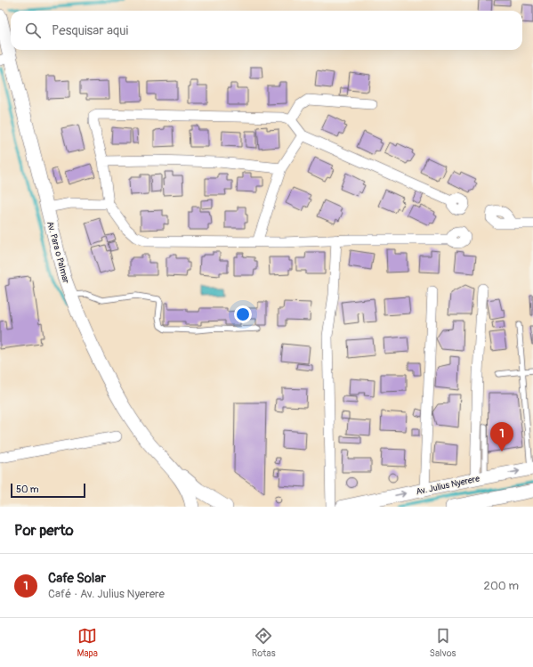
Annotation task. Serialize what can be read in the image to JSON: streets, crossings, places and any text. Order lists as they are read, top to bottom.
{
  "streets": {
    "main road": ["Av. Para o Palmar", "Av. Julius Nyerere"]
  },
  "scale_bar": "50 m",
  "page": {
    "search": "Pesquisar aqui",
    "pins": "1",
    "scale": "50 m",
    "heading": "Por perto",
    "list": [
      {
        "mark": "1",
        "name": "Cafe Solar",
        "note": "Café · Av. Julius Nyerere",
        "value": "200 m"
      }
    ],
    "nav": ["Mapa", "Rotas", "Salvos"]
  }
}
